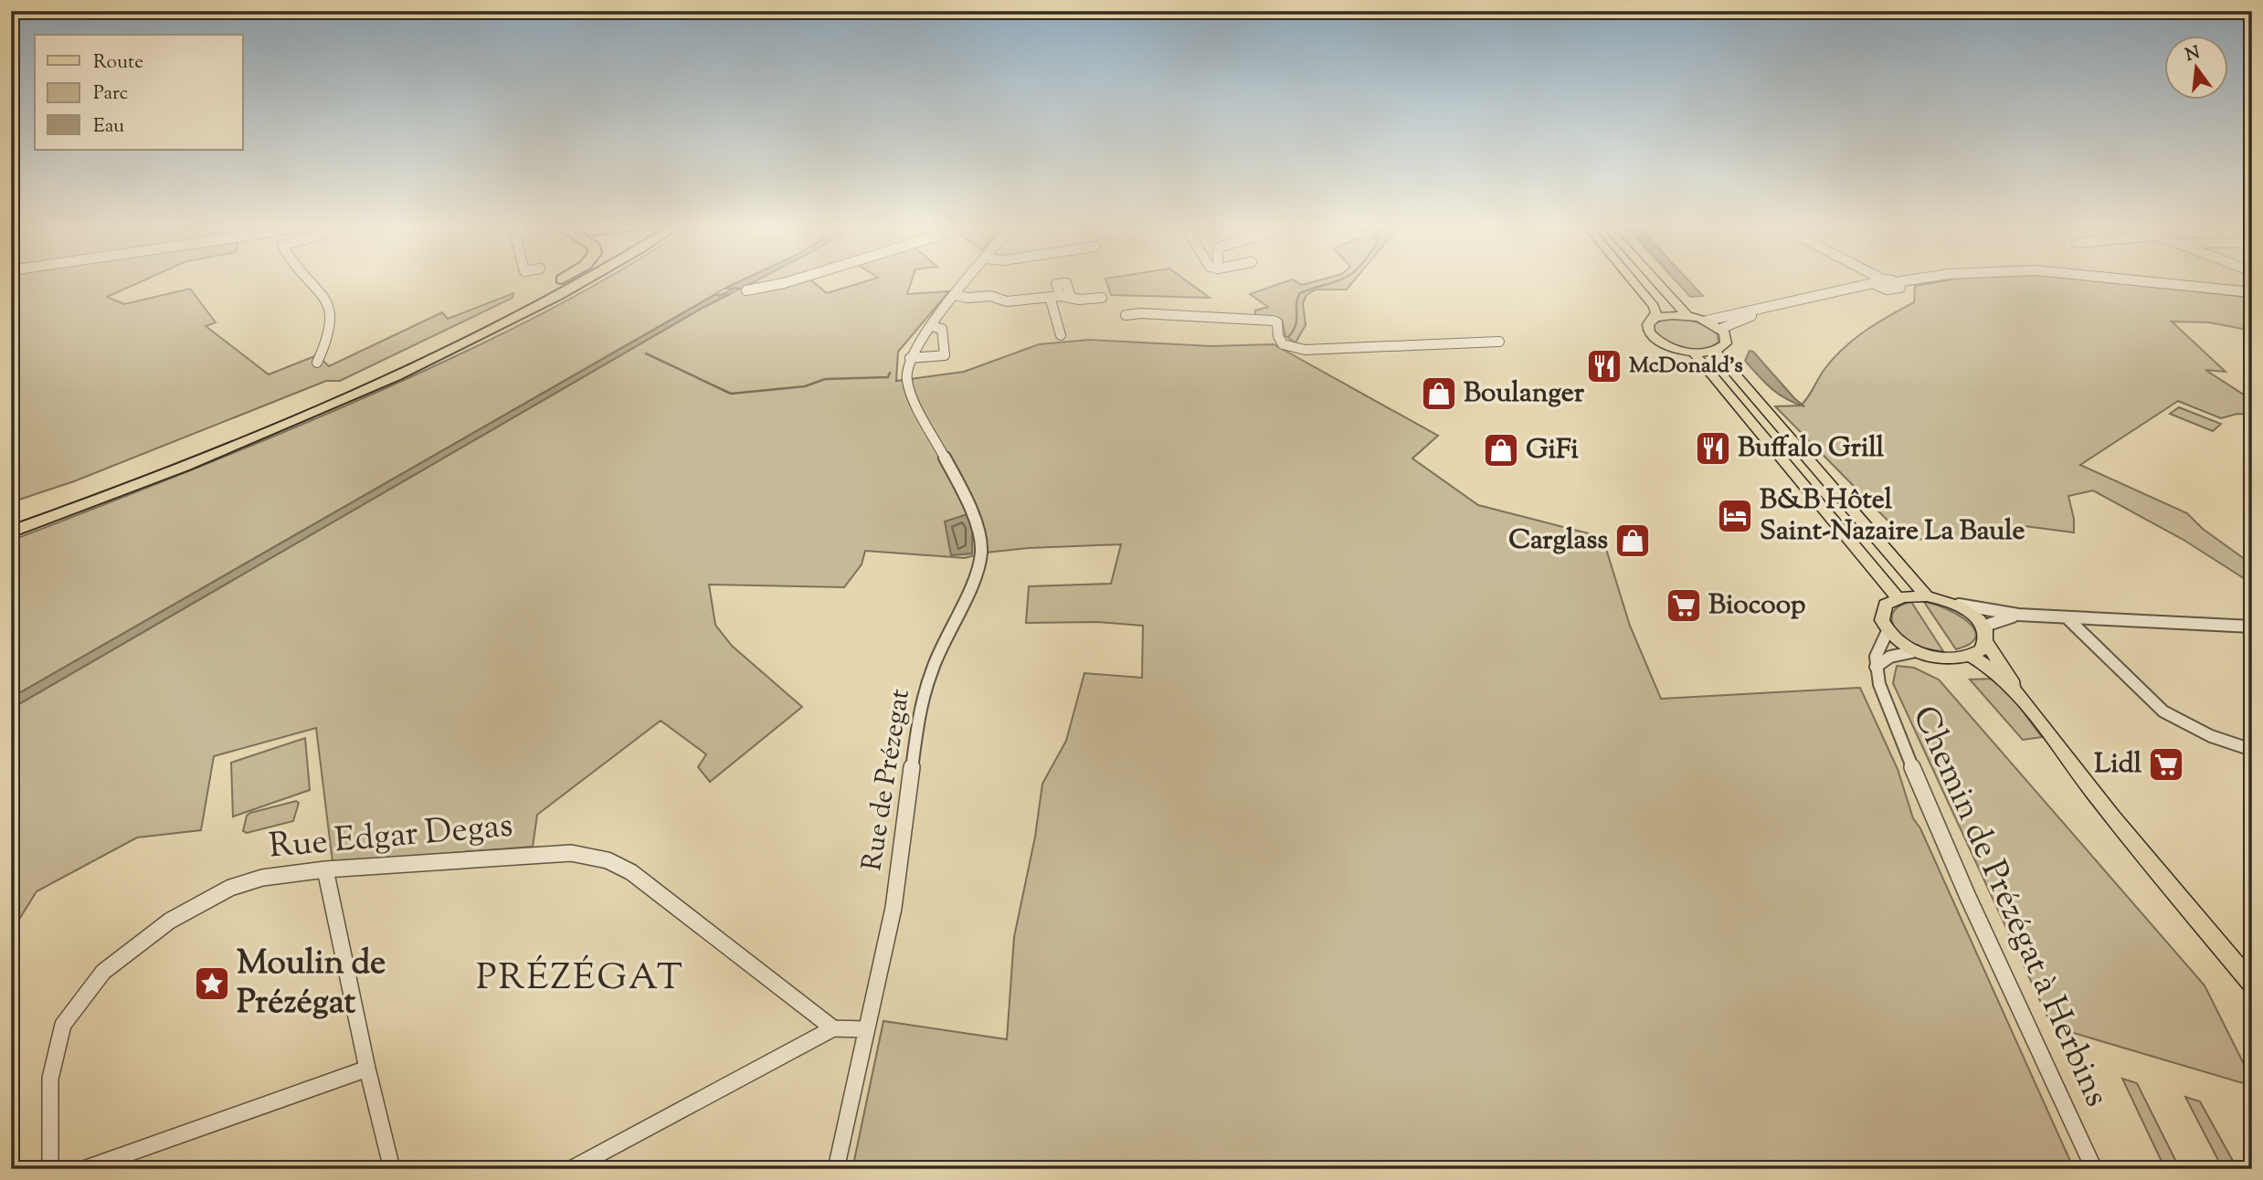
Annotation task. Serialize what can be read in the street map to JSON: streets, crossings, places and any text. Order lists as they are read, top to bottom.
{
  "streets": {
    "street": ["Rue de Prézegat", "Rue Edgar Degas", "Chemin de Prézégat à Herbins"]
  },
  "districts": ["PRÉZÉGAT"],
  "places": {
    "restaurant": ["McDonald's", "Buffalo Grill"],
    "shop": ["Boulanger", "GiFi", "Carglass"],
    "hotel": ["B&B Hôtel Saint-Nazaire La Baule"],
    "supermarket": ["Biocoop", "Lidl"],
    "place": ["Moulin de Prézégat"]
  },
  "legend": ["Route", "Parc", "Eau"],
  "north": "top"
}
